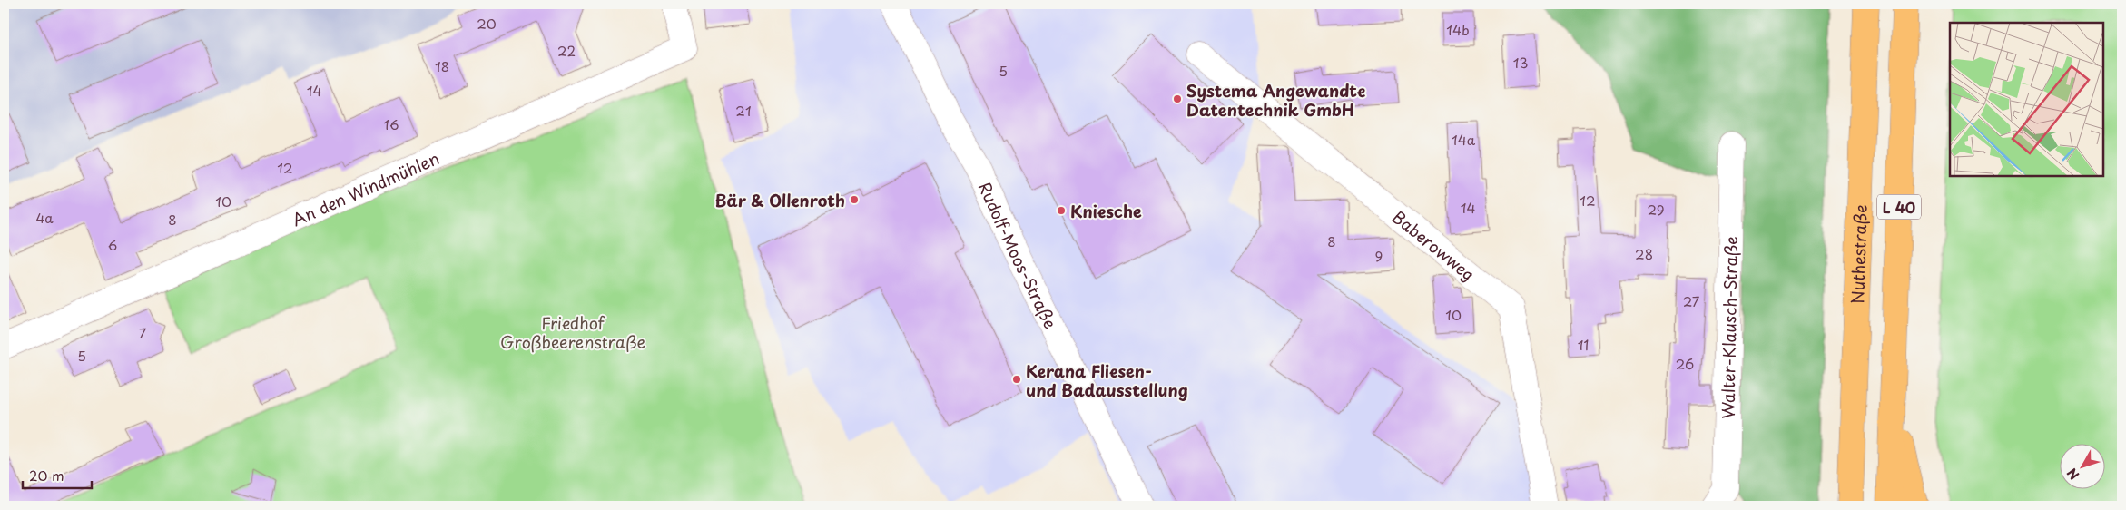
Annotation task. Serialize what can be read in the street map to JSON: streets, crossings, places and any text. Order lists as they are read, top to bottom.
{
  "streets": {
    "highway": ["L 40", "Nuthestraße"],
    "street": [
      "An den Windmühlen",
      "Baberowweg",
      "Rudolf-Moos-Straße",
      "Walter-Klausch-Straße"
    ]
  },
  "parks": ["Friedhof Großbeerenstraße"],
  "places": [
    "Systema Angewandte Datentechnik GmbH",
    "Bär & Ollenroth",
    "Kniesche",
    "Kerana Fliesen- und Badausstellung"
  ],
  "house_numbers": [
    "20",
    "14b",
    "22",
    "13",
    "18",
    "5",
    "14",
    "21",
    "16",
    "14a",
    "12",
    "12",
    "10",
    "14",
    "29",
    "4a",
    "8",
    "8",
    "6",
    "28",
    "9",
    "27",
    "10",
    "7",
    "11",
    "5",
    "26"
  ],
  "scale_bar": "20 m",
  "north": "bottom left"
}
